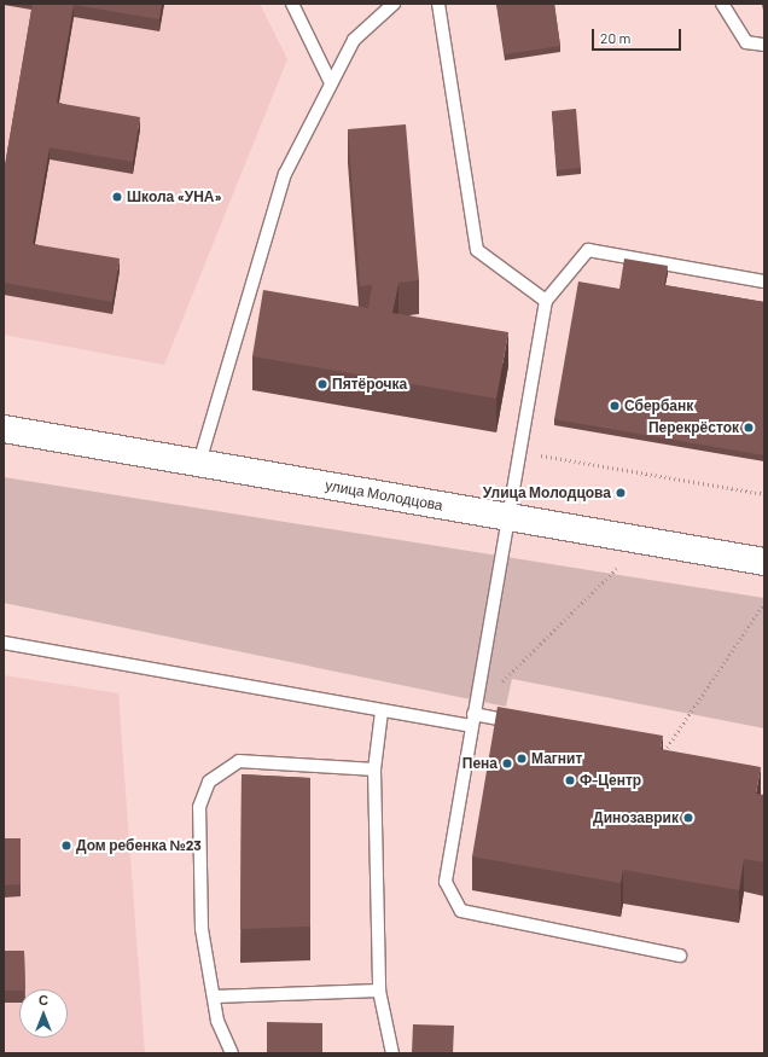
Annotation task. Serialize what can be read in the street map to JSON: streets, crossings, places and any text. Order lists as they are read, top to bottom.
{
  "streets": {
    "street": ["улица Молодцова"]
  },
  "places": [
    "Школа «УНА»",
    "Пятёрочка",
    "Сбербанк",
    "Перекрёсток",
    "Улица Молодцова",
    "Магнит",
    "Пена",
    "Ф-Центр",
    "Динозаврик",
    "Дом ребенка №23"
  ],
  "scale_bar": "20 m",
  "north": "top"
}
